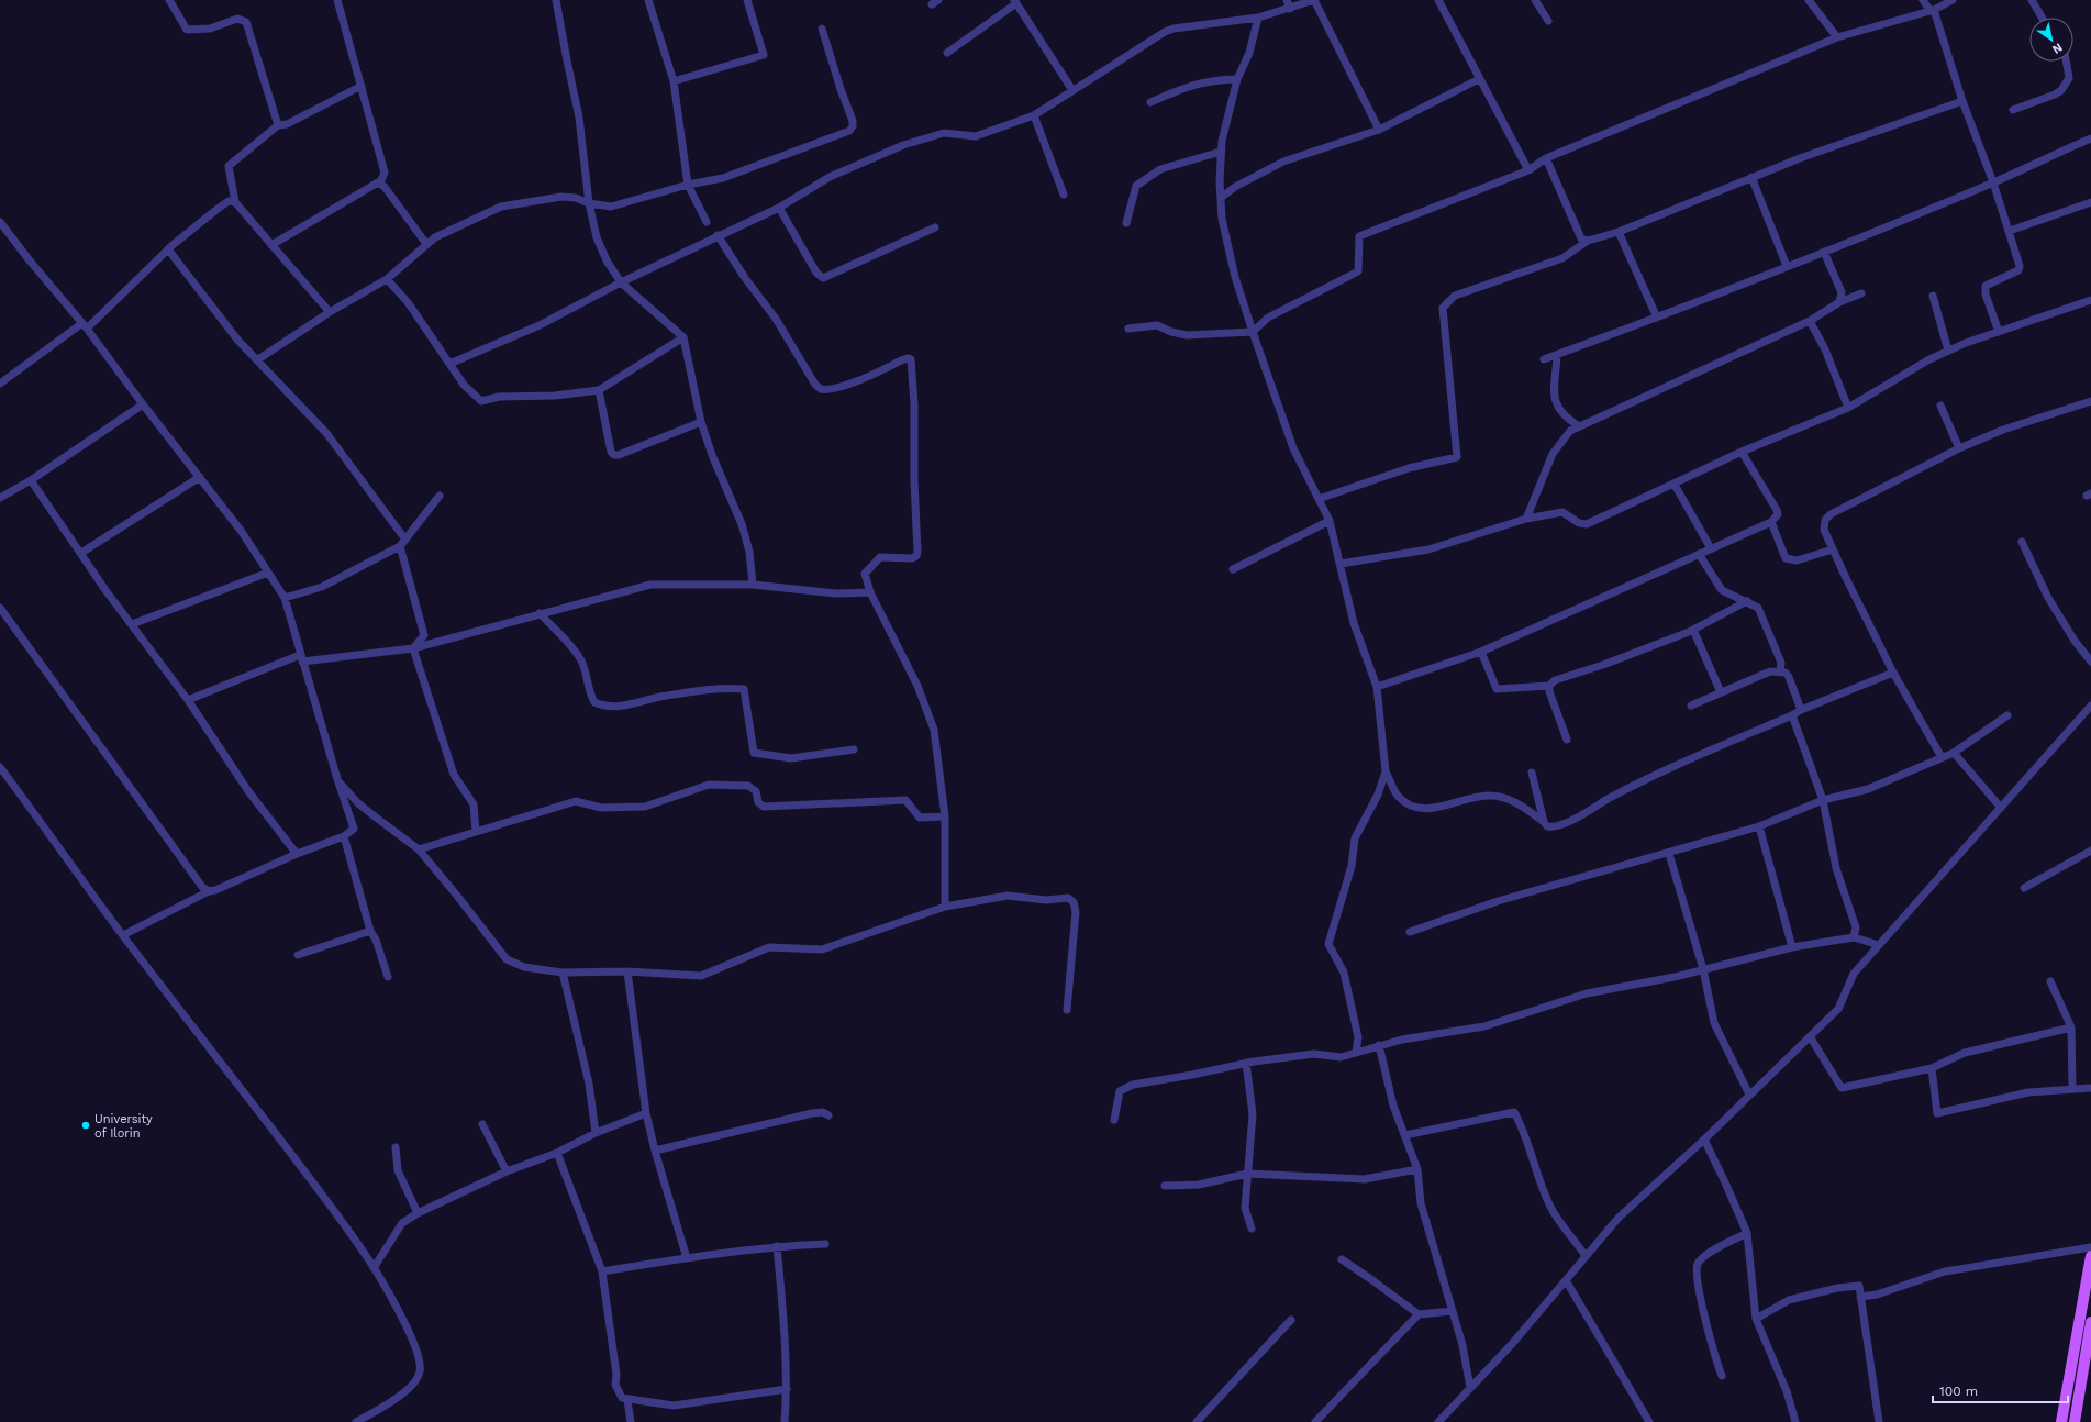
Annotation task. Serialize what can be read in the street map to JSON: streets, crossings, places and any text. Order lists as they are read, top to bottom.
{
  "places": ["University of Ilorin"],
  "scale_bar": "100 m",
  "north": "bottom right"
}
